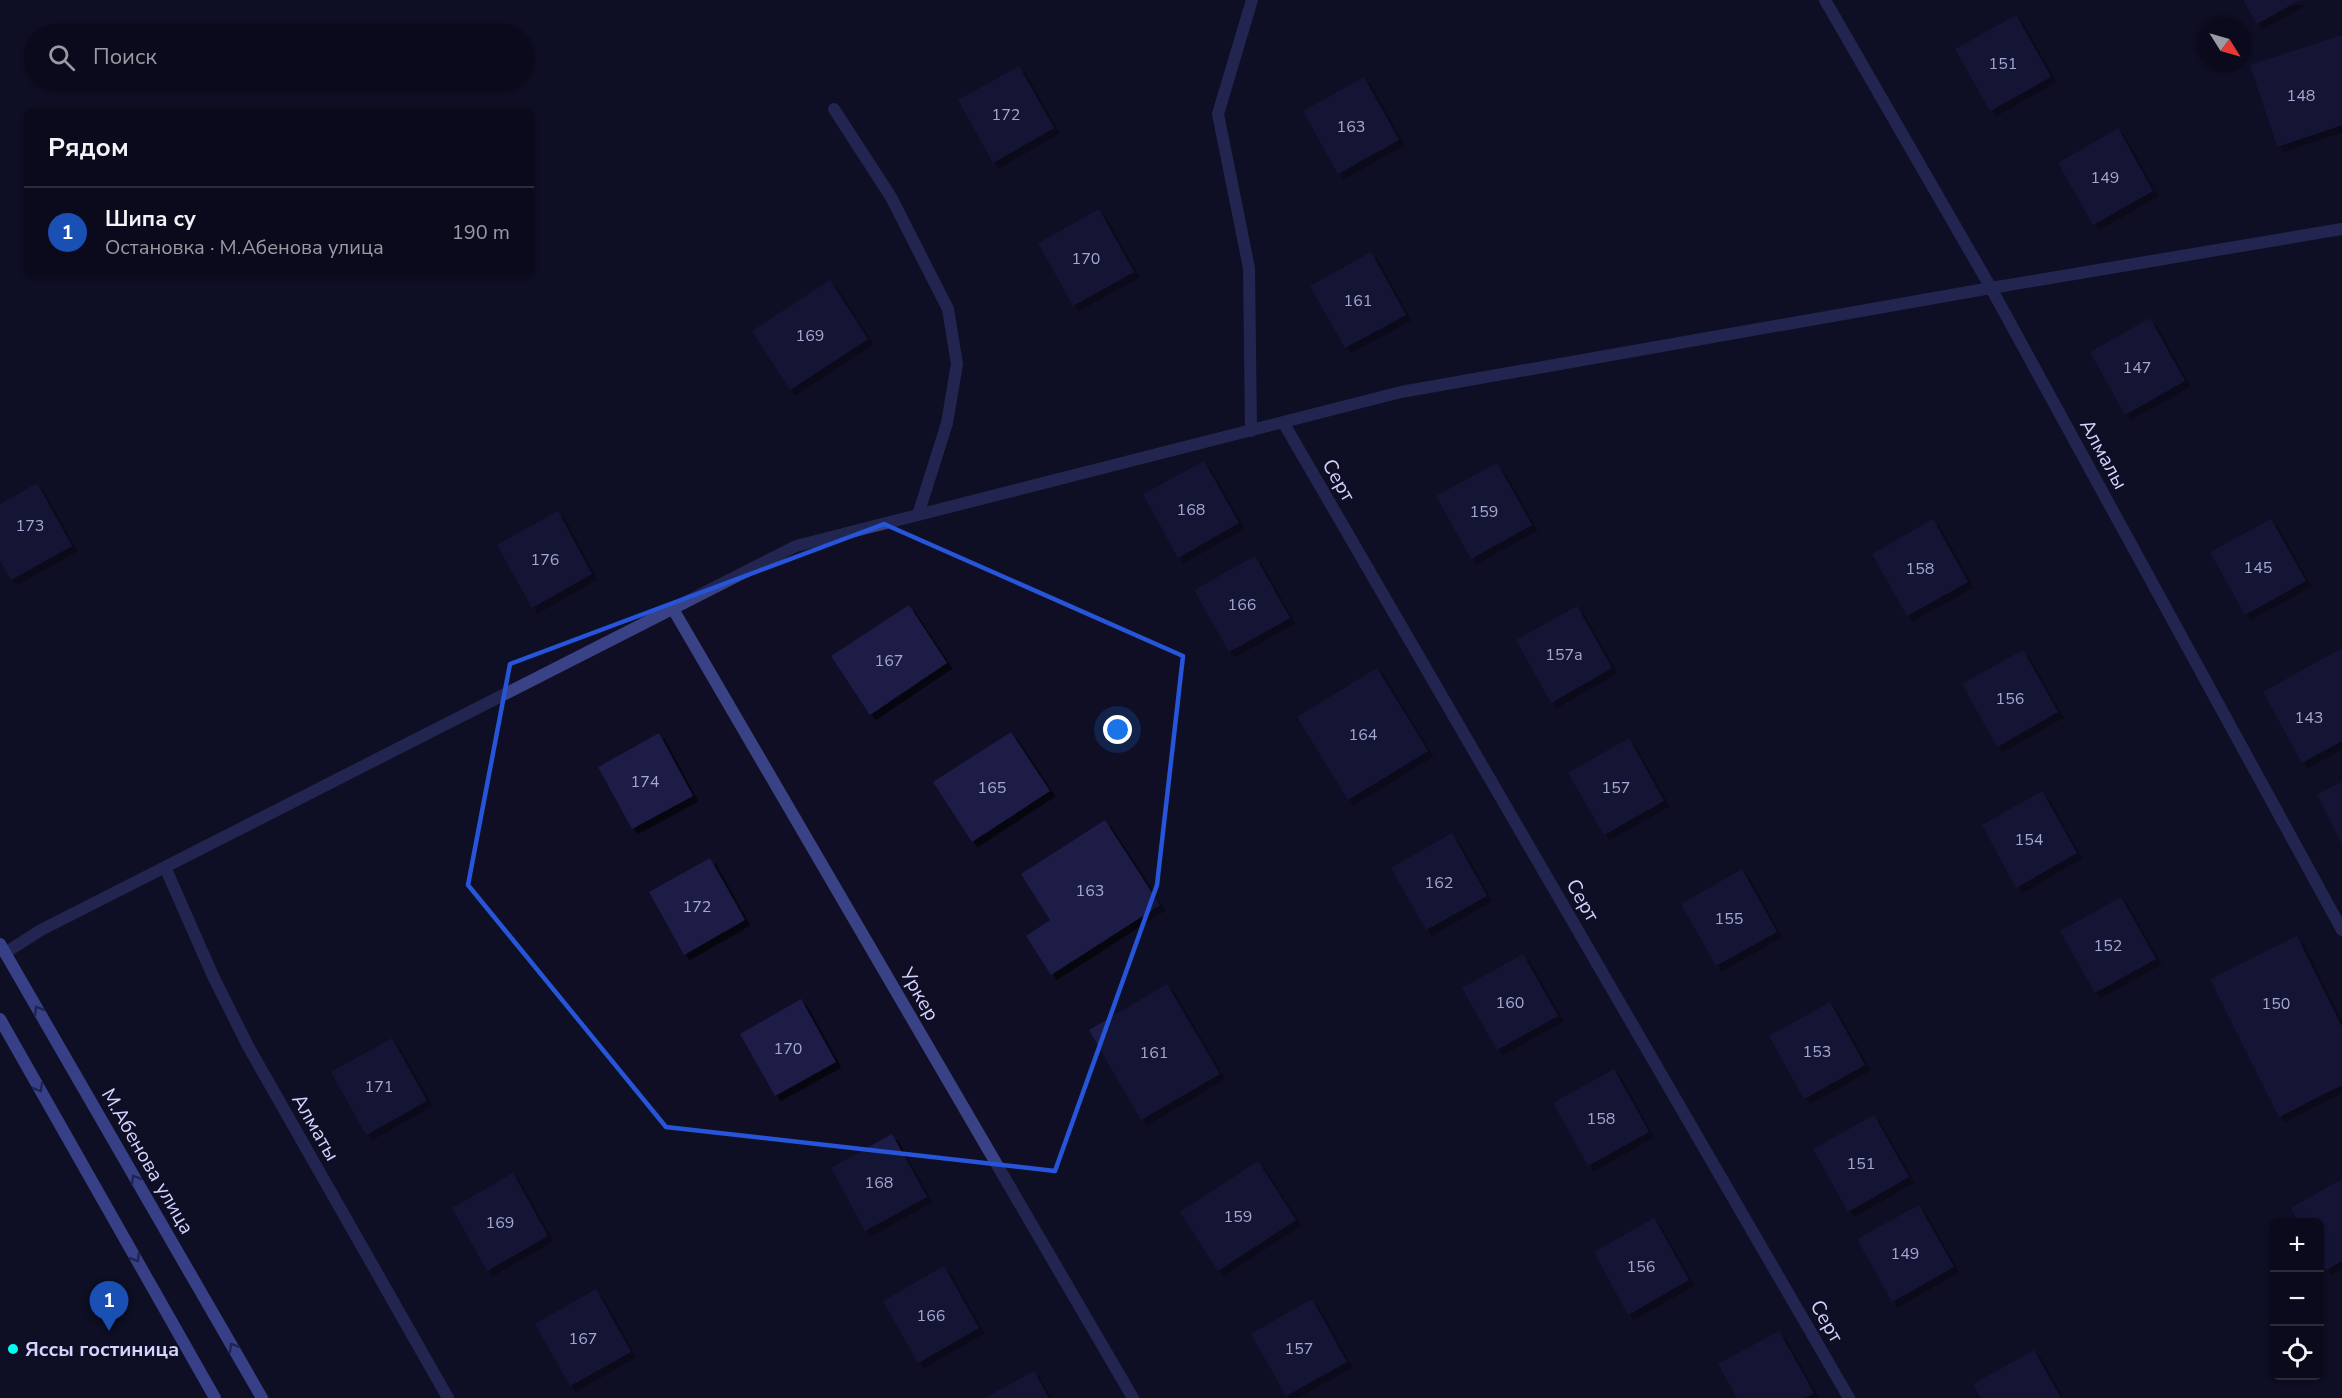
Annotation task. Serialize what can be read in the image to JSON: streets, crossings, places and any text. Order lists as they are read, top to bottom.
{
  "streets": {
    "main road": ["М.Абенова улица"],
    "street": [
      "Алмалы",
      "Серт",
      "Уркер",
      "Алматы"
    ]
  },
  "places": ["Яссы гостиница"],
  "house_numbers": [
    "151",
    "148",
    "172",
    "163",
    "149",
    "170",
    "161",
    "169",
    "147",
    "168",
    "159",
    "173",
    "176",
    "145",
    "158",
    "166",
    "157а",
    "167",
    "156",
    "143",
    "164",
    "174",
    "165",
    "157",
    "154",
    "162",
    "163",
    "172",
    "155",
    "152",
    "160",
    "150",
    "170",
    "153",
    "161",
    "171",
    "158",
    "151",
    "168",
    "159",
    "169",
    "149",
    "156",
    "166",
    "167",
    "157"
  ],
  "north": "bottom right",
  "page": {
    "search": "Поиск",
    "heading": "Рядом",
    "list": [
      {
        "mark": "1",
        "name": "Шипа су",
        "note": "Остановка · М.Абенова улица",
        "value": "190 m"
      }
    ],
    "map_buttons": ["+", "−"],
    "pins": "1"
  }
}
